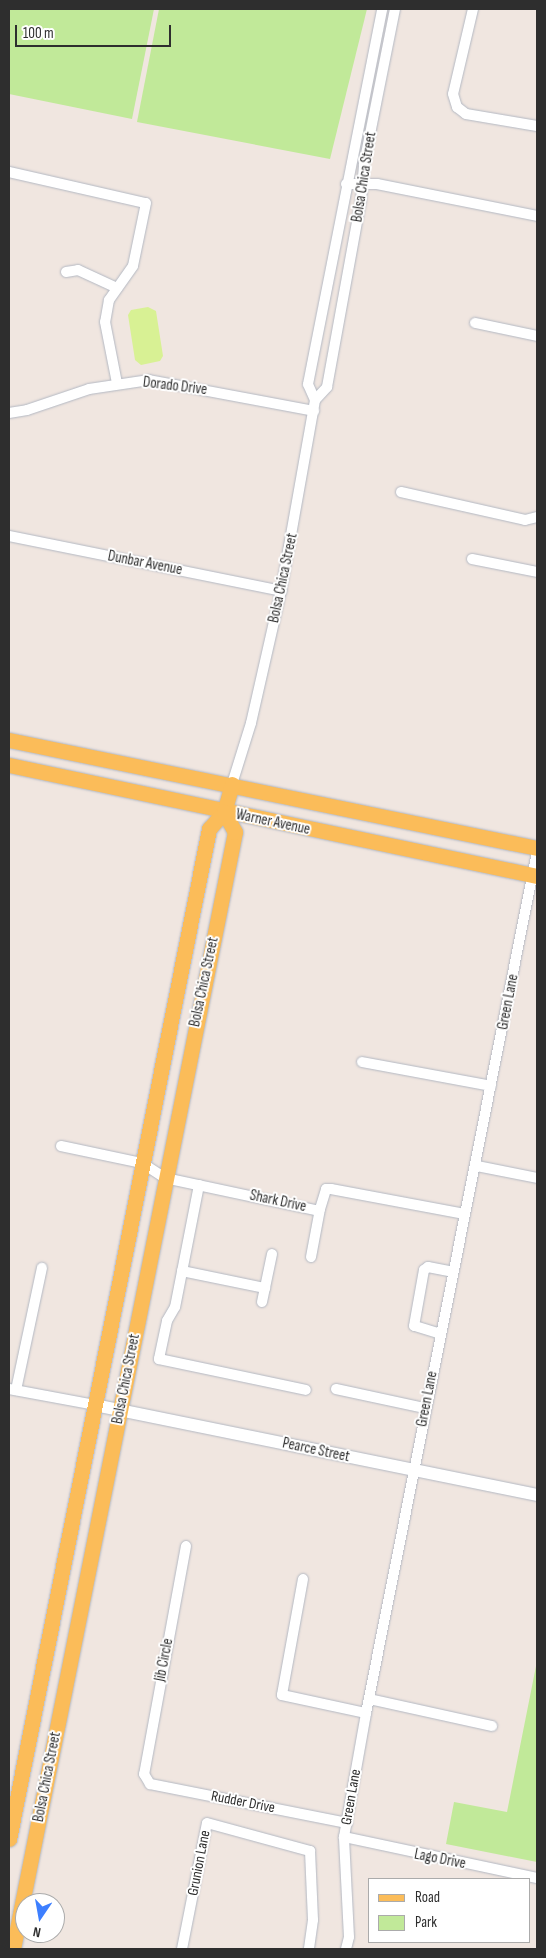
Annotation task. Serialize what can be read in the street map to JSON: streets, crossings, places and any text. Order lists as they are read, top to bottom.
{
  "streets": {
    "main road": ["Bolsa Chica Street", "Warner Avenue"],
    "street": [
      "Dorado Drive",
      "Dunbar Avenue",
      "Green Lane",
      "Shark Drive",
      "Pearce Street",
      "Jib Circle",
      "Rudder Drive",
      "Lago Drive",
      "Grunion Lane"
    ]
  },
  "crossings": [
    ["Bolsa Chica Street", "Dorado Drive"],
    ["Bolsa Chica Street", "Dunbar Avenue"],
    ["Bolsa Chica Street", "Warner Avenue"],
    ["Bolsa Chica Street", "Shark Drive"],
    ["Bolsa Chica Street", "Pearce Street"],
    ["Warner Avenue", "Green Lane"],
    ["Green Lane", "Shark Drive"],
    ["Green Lane", "Pearce Street"],
    ["Green Lane", "Rudder Drive"],
    ["Green Lane", "Lago Drive"],
    ["Jib Circle", "Rudder Drive"]
  ],
  "legend": ["Road", "Park"],
  "scale_bar": "100 m",
  "north": "bottom"
}
